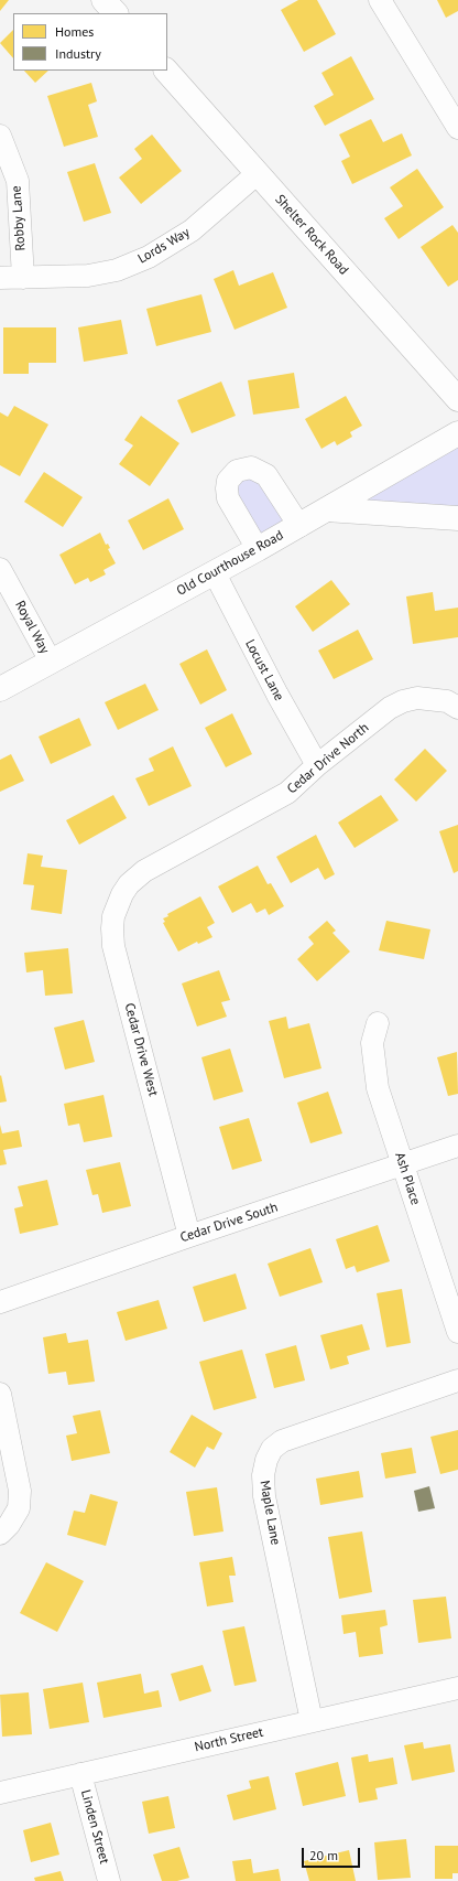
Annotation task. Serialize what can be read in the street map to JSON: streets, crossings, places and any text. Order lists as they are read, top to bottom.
{
  "streets": {
    "street": [
      "Robby Lane",
      "Shelter Rock Road",
      "Lords Way",
      "Old Courthouse Road",
      "Royal Way",
      "Locust Lane",
      "Cedar Drive North",
      "Cedar Drive West",
      "Ash Place",
      "Cedar Drive South",
      "Maple Lane",
      "North Street",
      "Linden Street"
    ]
  },
  "crossings": [
    ["Robby Lane", "Lords Way"],
    ["Shelter Rock Road", "Lords Way"],
    ["Old Courthouse Road", "Royal Way"],
    ["Old Courthouse Road", "Locust Lane"],
    ["Locust Lane", "Cedar Drive North"],
    ["Cedar Drive North", "Cedar Drive West"],
    ["Cedar Drive West", "Cedar Drive South"],
    ["Ash Place", "Cedar Drive South"],
    ["Maple Lane", "North Street"],
    ["North Street", "Linden Street"]
  ],
  "legend": ["Homes", "Industry"],
  "scale_bar": "20 m"
}
